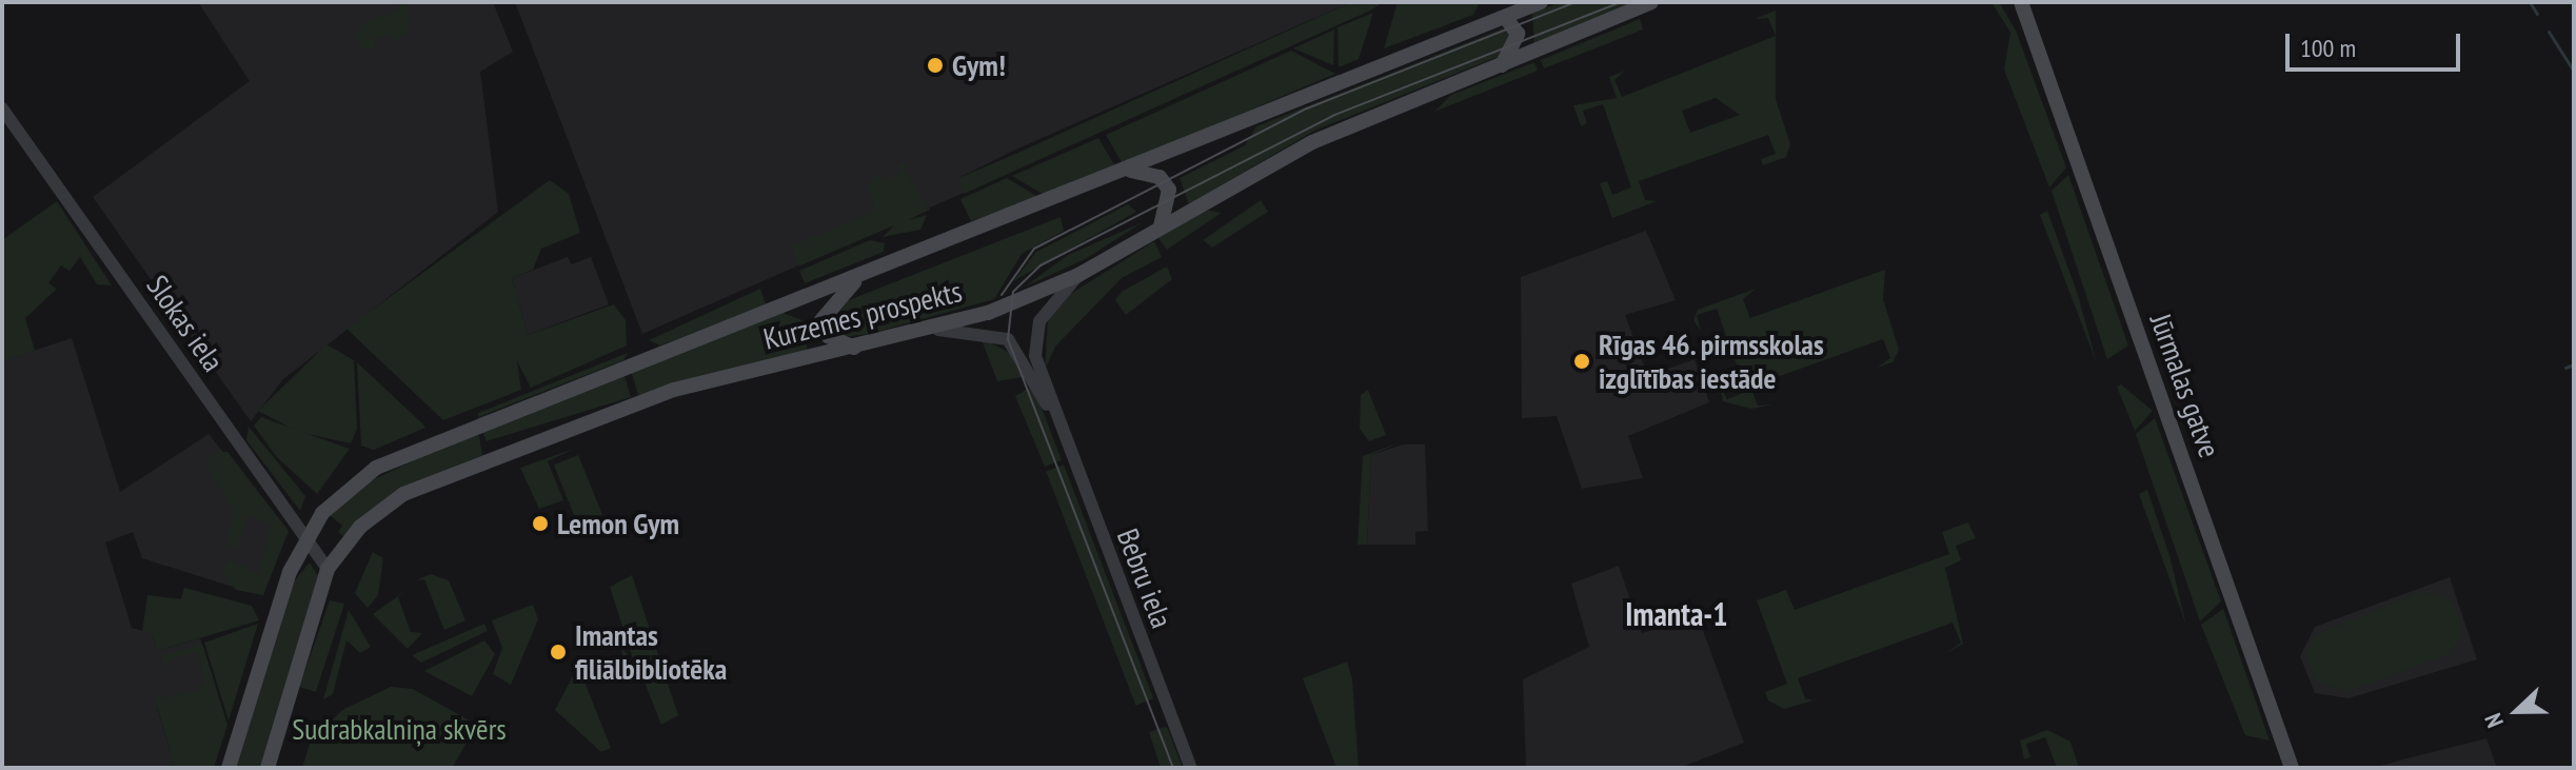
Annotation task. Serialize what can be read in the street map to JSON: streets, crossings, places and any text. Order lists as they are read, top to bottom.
{
  "streets": {
    "main road": ["Kurzemes prospekts", "Jūrmalas gatve"],
    "street": ["Slokas iela", "Bebru iela"]
  },
  "crossings": [
    ["Kurzemes prospekts", "Slokas iela"],
    ["Kurzemes prospekts", "Bebru iela"]
  ],
  "districts": ["Imanta-1"],
  "parks": ["Sudrabkalniņa skvērs"],
  "places": [
    "Gym!",
    "Rīgas 46. pirmsskolas izglītības iestāde",
    "Lemon Gym",
    "Imantas filiālbibliotēka"
  ],
  "scale_bar": "100 m",
  "north": "left"
}
